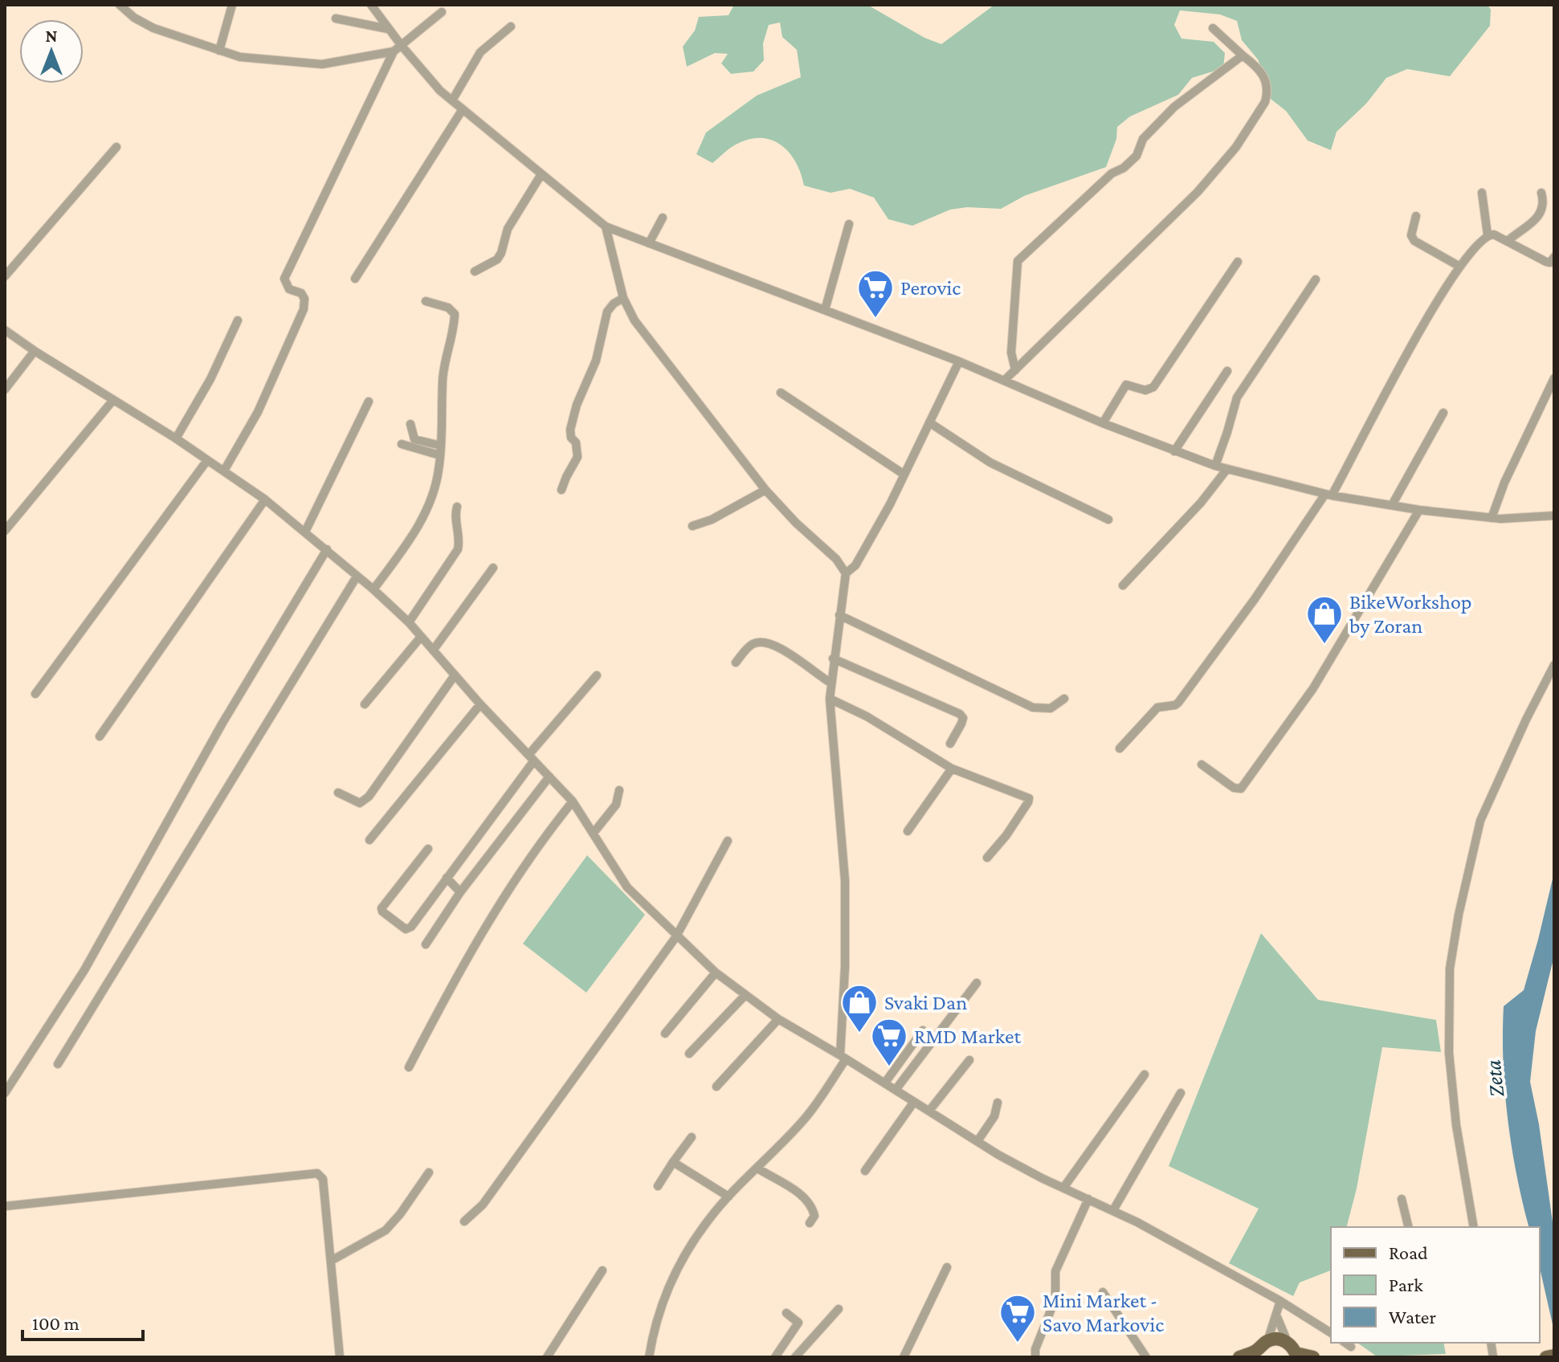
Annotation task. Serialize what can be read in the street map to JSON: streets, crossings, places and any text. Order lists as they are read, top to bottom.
{
  "water": ["Zeta"],
  "places": {
    "supermarket": ["Perovic", "RMD Market", "Mini Market - Savo Markovic"],
    "shop": ["BikeWorkshop by Zoran", "Svaki Dan"]
  },
  "legend": ["Road", "Park", "Water"],
  "scale_bar": "100 m",
  "north": "top"
}
